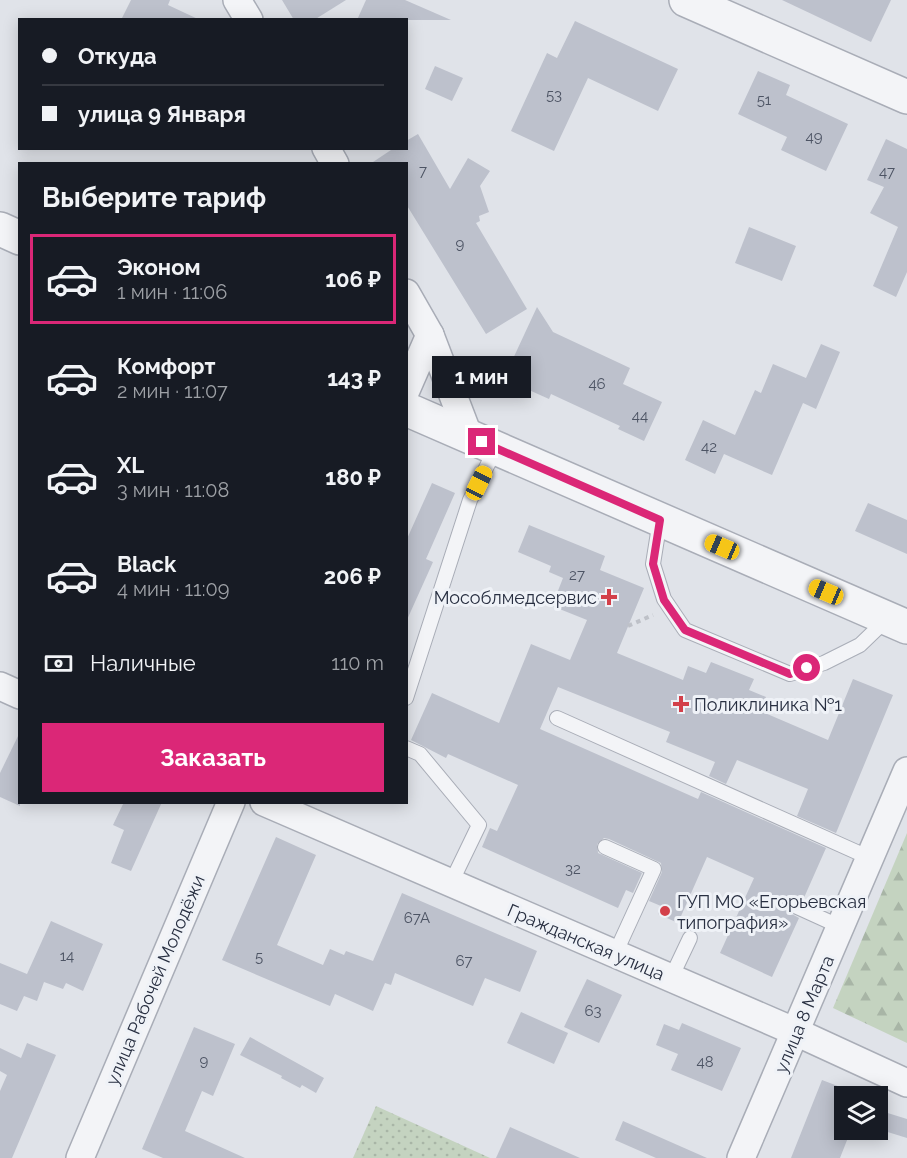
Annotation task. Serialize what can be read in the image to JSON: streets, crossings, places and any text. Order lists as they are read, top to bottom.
{
  "streets": {
    "street": ["Гражданская улица", "улица Рабочей Молодёжи", "улица 8 Марта"]
  },
  "crossings": [
    ["Гражданская улица", "улица 8 Марта"]
  ],
  "places": {
    "health": ["Мособлмедсервис", "Поликлиника №1"],
    "other": ["ГУП МО «Егорьевская типография»"]
  },
  "house_numbers": [
    "53",
    "51",
    "49",
    "7",
    "47",
    "9",
    "46",
    "44",
    "42",
    "27",
    "32",
    "67А",
    "14",
    "5",
    "67",
    "63",
    "9",
    "48"
  ],
  "page": {
    "banner": ["Откуда", "улица 9 Января"],
    "heading": "Выберите тариф",
    "list": [
      {
        "name": "Эконом",
        "note": "1 мин · 11:06",
        "value": "106 ₽"
      },
      {
        "name": "Комфорт",
        "note": "2 мин · 11:07",
        "value": "143 ₽"
      },
      {
        "name": "XL",
        "note": "3 мин · 11:08",
        "value": "180 ₽"
      },
      {
        "name": "Black",
        "note": "4 мин · 11:09",
        "value": "206 ₽"
      }
    ],
    "bubble": "1 мин",
    "pay": ["Наличные", "110 m"],
    "buttons": "Заказать"
  }
}
